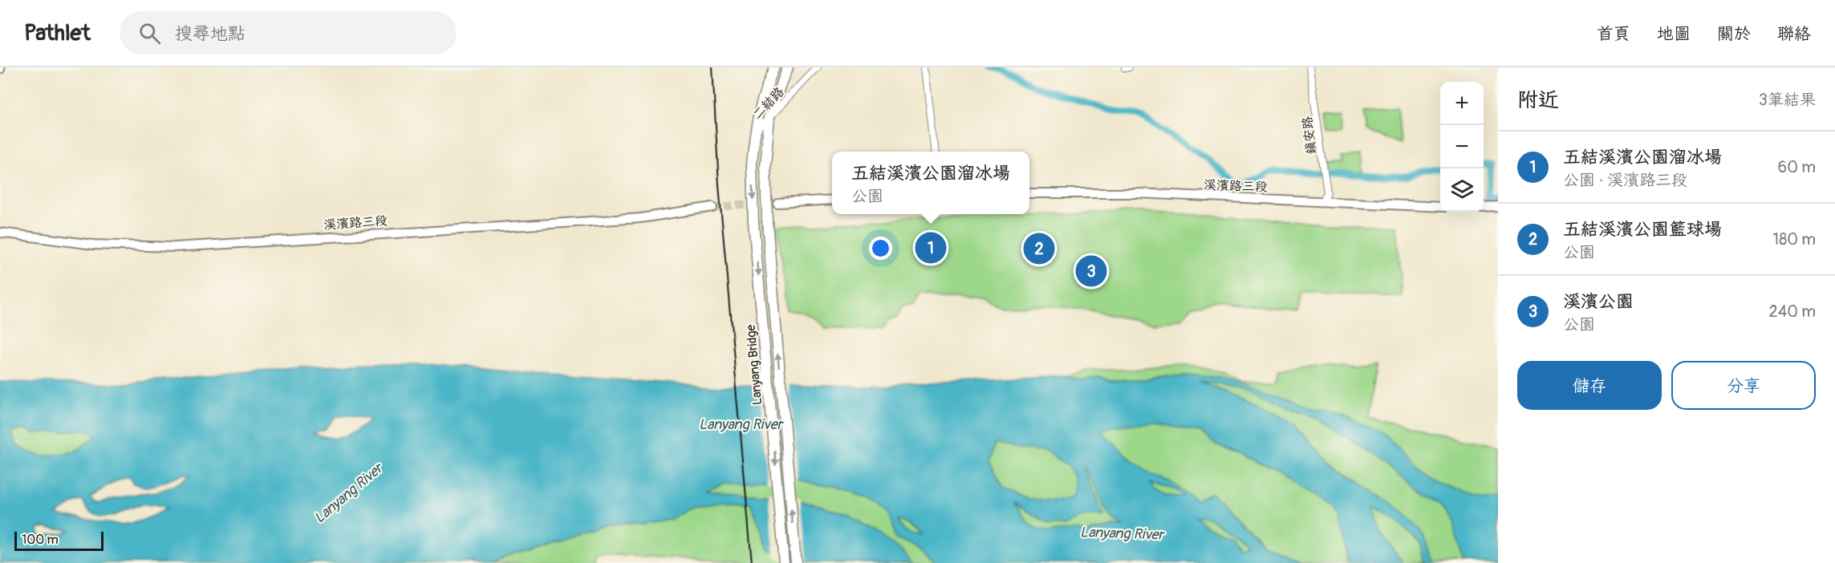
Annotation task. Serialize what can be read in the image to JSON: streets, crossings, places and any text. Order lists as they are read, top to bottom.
{
  "streets": {
    "main road": ["Lanyang Bridge"],
    "street": ["二結路", "鎮安路", "溪濱路三段"]
  },
  "crossings": [
    ["二結路", "Lanyang Bridge"],
    ["鎮安路", "溪濱路三段"]
  ],
  "water": ["Lanyang River"],
  "scale_bar": "100 m",
  "page": {
    "header": "Pathlet",
    "search": "搜尋地點",
    "nav": [
      "首頁",
      "地圖",
      "關於",
      "聯絡"
    ],
    "heading": ["附近", "3筆結果"],
    "map_buttons": ["+", "−"],
    "list": [
      {
        "mark": "1",
        "name": "五結溪濱公園溜冰場",
        "note": "公園 · 溪濱路三段",
        "value": "60 m"
      },
      {
        "mark": "2",
        "name": "五結溪濱公園籃球場",
        "note": "公園",
        "value": "180 m"
      },
      {
        "mark": "3",
        "name": "溪濱公園",
        "note": "公園",
        "value": "240 m"
      }
    ],
    "popup": ["五結溪濱公園溜冰場", "公園"],
    "pins": ["1", "2", "3"],
    "buttons": ["儲存", "分享"],
    "scale": "100 m"
  }
}
